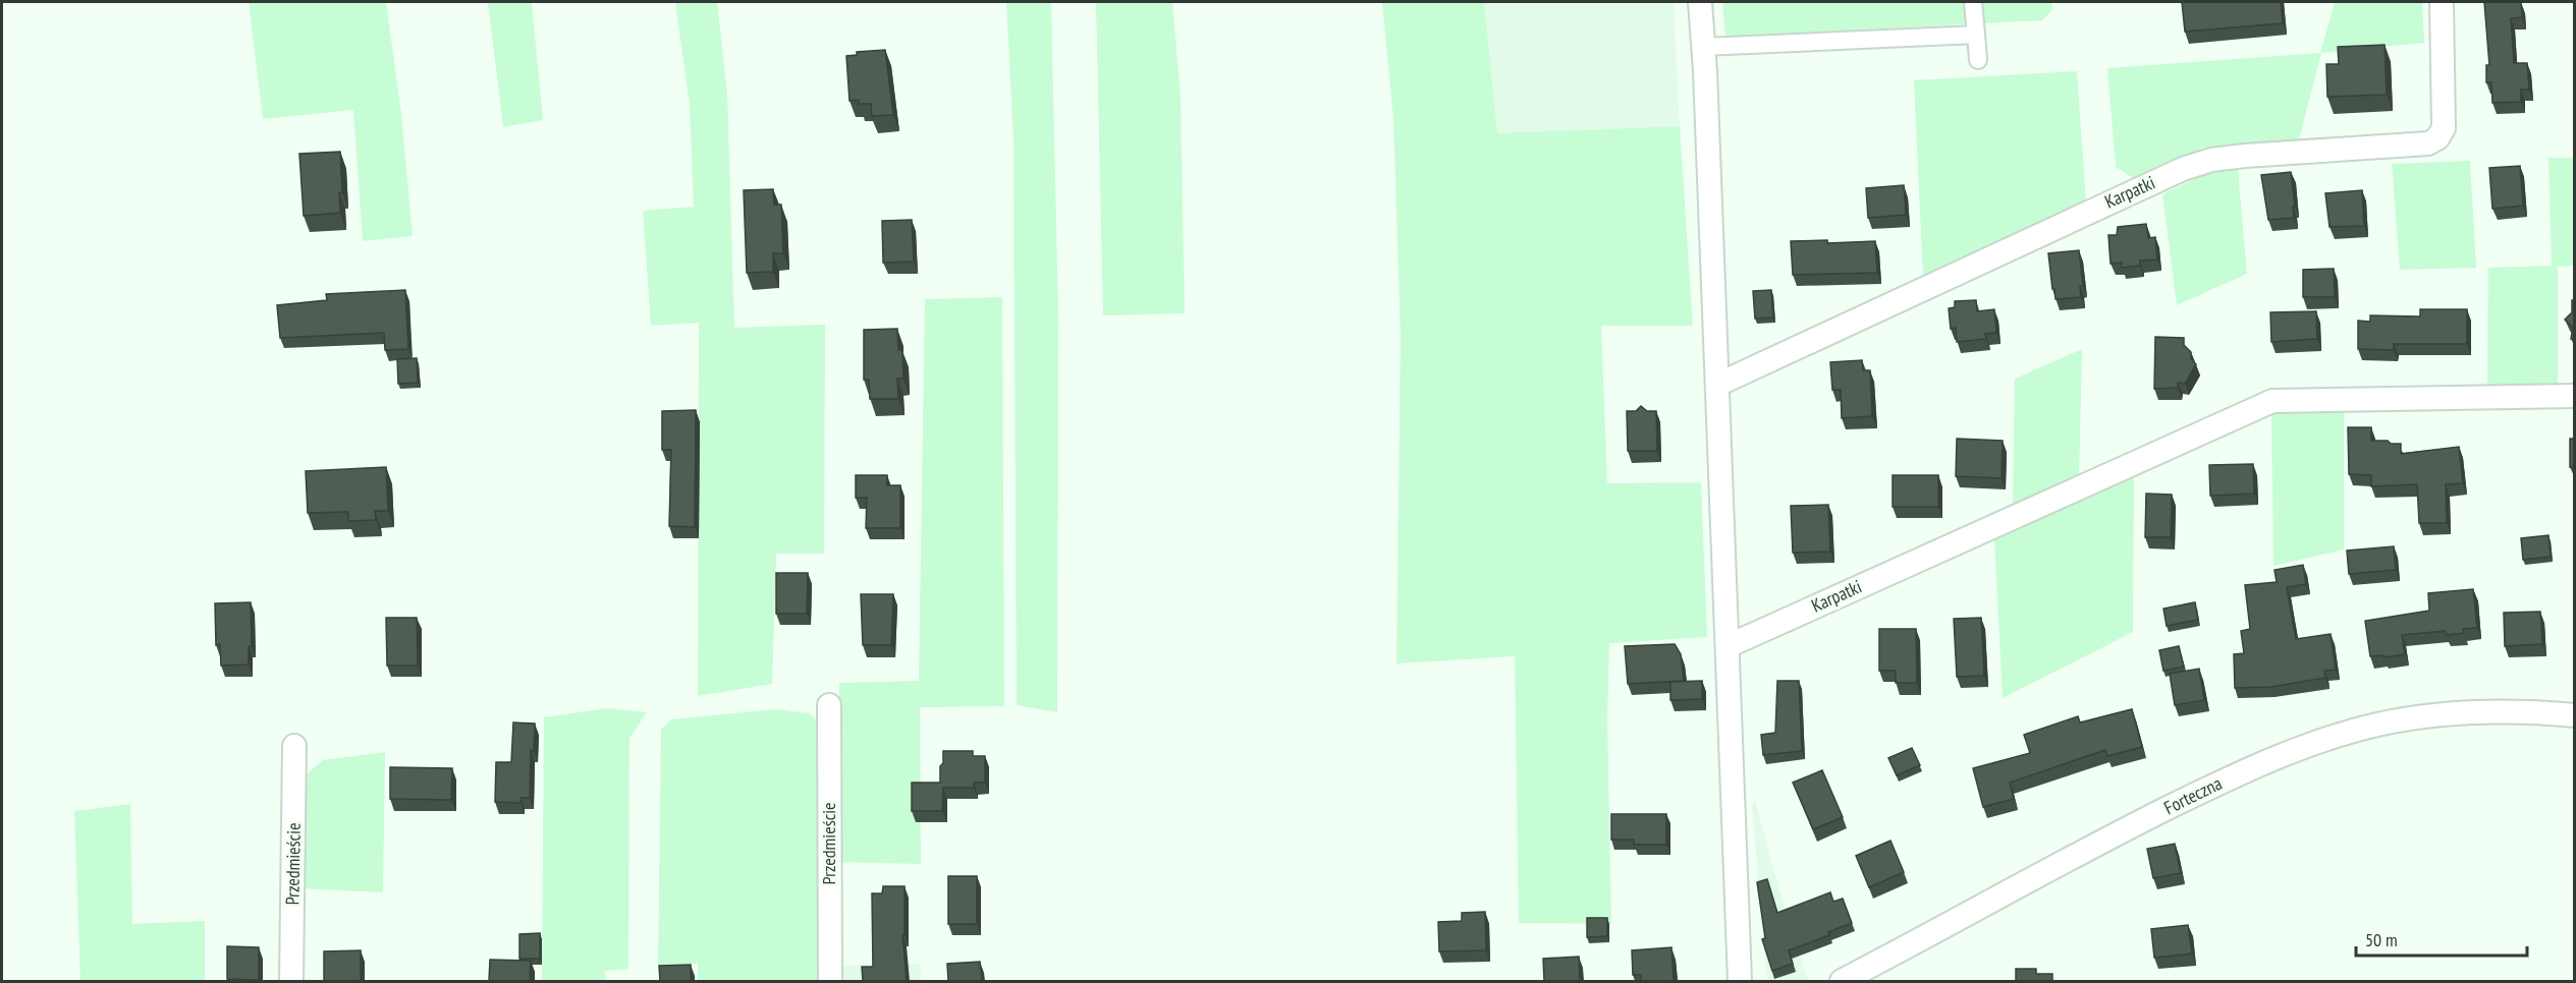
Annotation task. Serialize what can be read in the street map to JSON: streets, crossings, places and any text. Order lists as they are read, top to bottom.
{
  "streets": {
    "street": ["Karpatki", "Forteczna", "Przedmieście"]
  },
  "scale_bar": "50 m"
}
